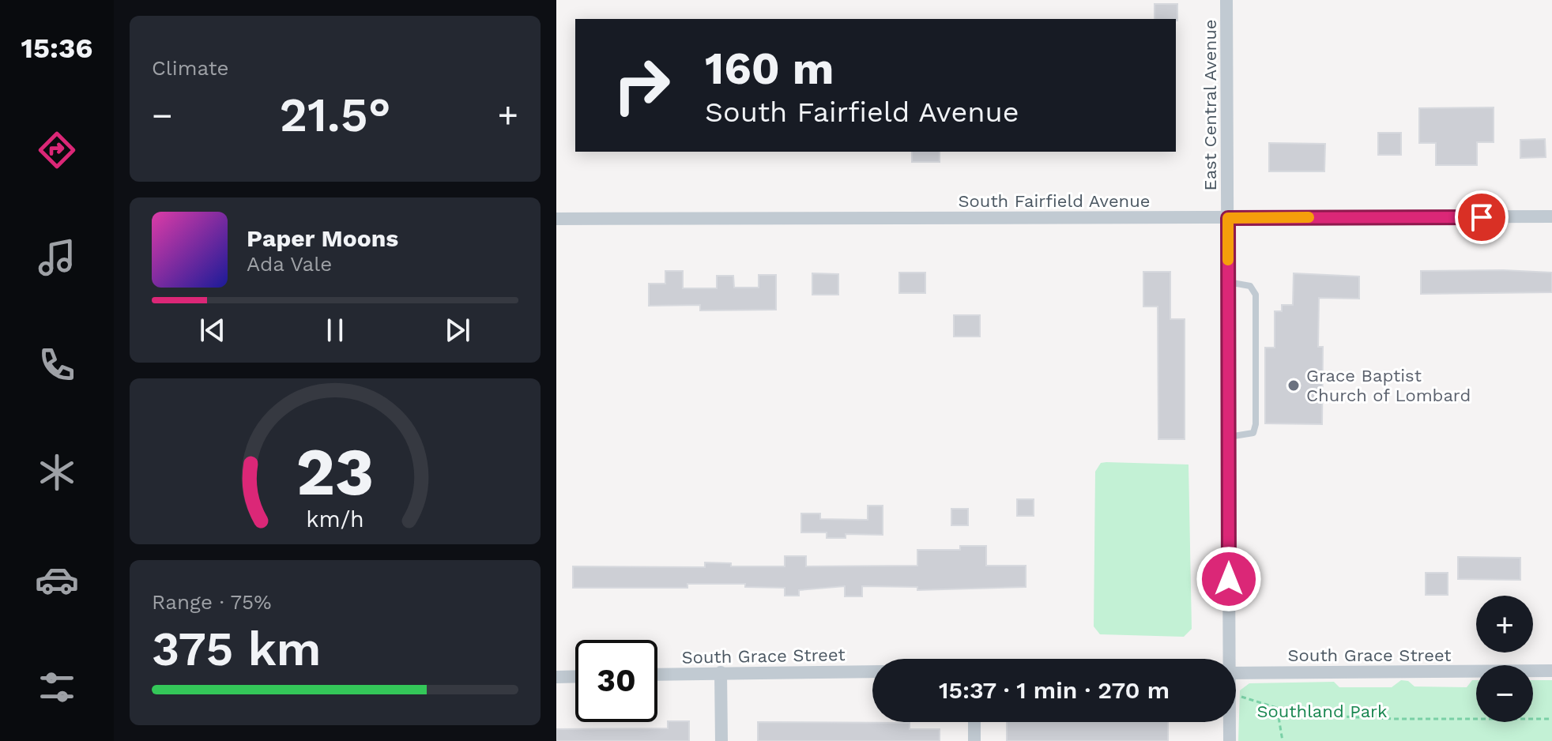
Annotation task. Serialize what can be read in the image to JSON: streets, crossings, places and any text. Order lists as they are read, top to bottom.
{
  "streets": {
    "street": ["East Central Avenue", "South Fairfield Avenue", "South Grace Street"]
  },
  "crossings": [
    ["East Central Avenue", "South Fairfield Avenue"]
  ],
  "parks": ["Southland Park"],
  "places": ["Grace Baptist Church of Lombard"],
  "page": {
    "tabs": "15:36",
    "tile": [
      "Climate",
      ["Range · 75%", "375 km"]
    ],
    "turn": ["160 m", "South Fairfield Avenue"],
    "heat": ["−", "21.5°", "+"],
    "song": ["Paper Moons", "Ada Vale"],
    "map_buttons": ["+", "−"],
    "limit": "30",
    "trip": "15:37 · 1 min · 270 m",
    "gauge": ["23", "km/h"]
  }
}
